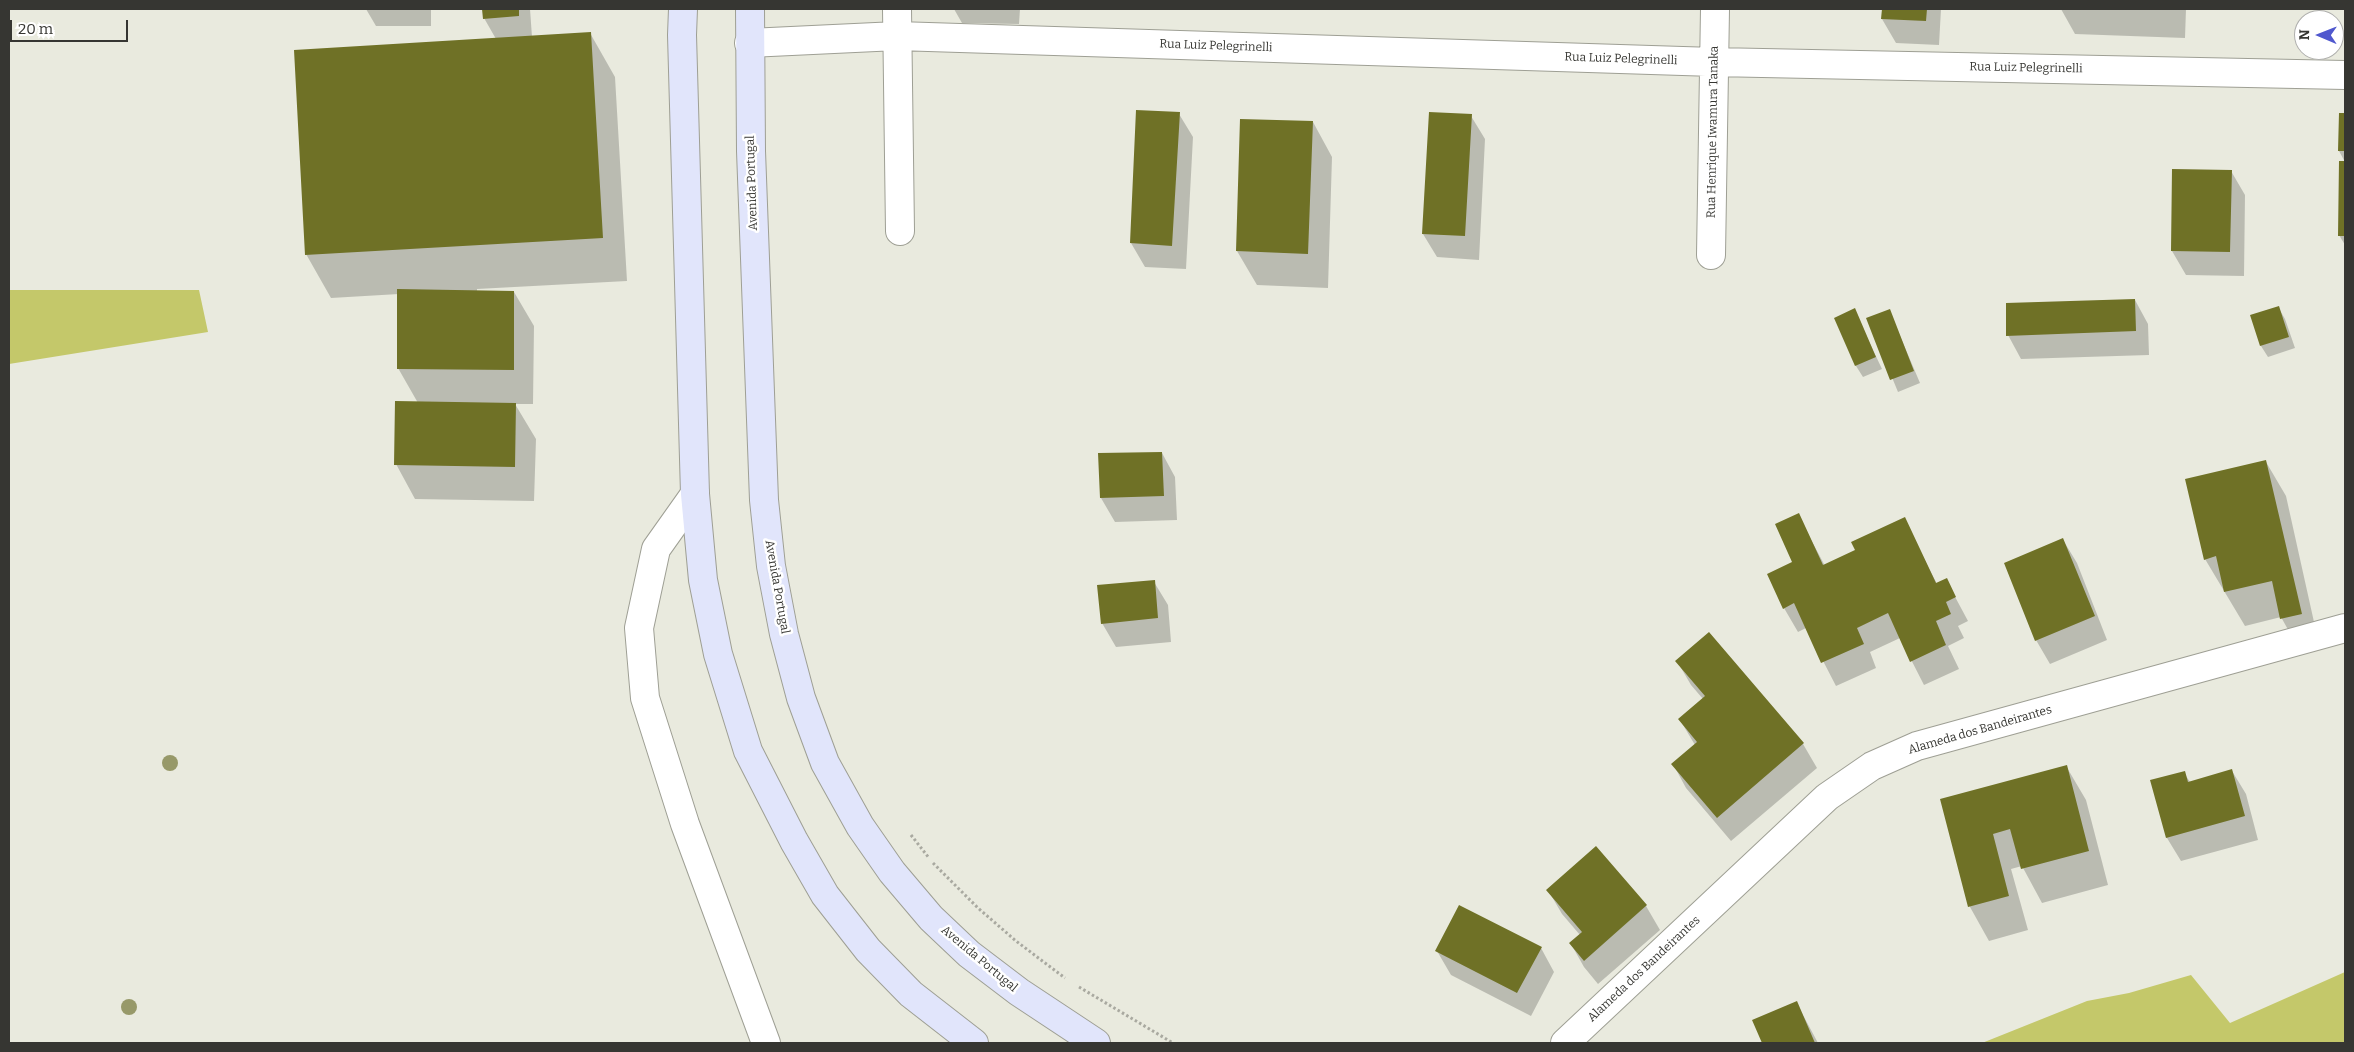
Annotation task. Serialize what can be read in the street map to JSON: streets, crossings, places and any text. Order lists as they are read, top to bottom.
{
  "streets": {
    "main road": ["Avenida Portugal"],
    "street": ["Rua Luiz Pelegrinelli", "Rua Henrique Iwamura Tanaka", "Alameda dos Bandeirantes"]
  },
  "crossings": [
    ["Rua Luiz Pelegrinelli", "Rua Henrique Iwamura Tanaka"],
    ["Rua Luiz Pelegrinelli", "Avenida Portugal"]
  ],
  "scale_bar": "20 m",
  "north": "left"
}
